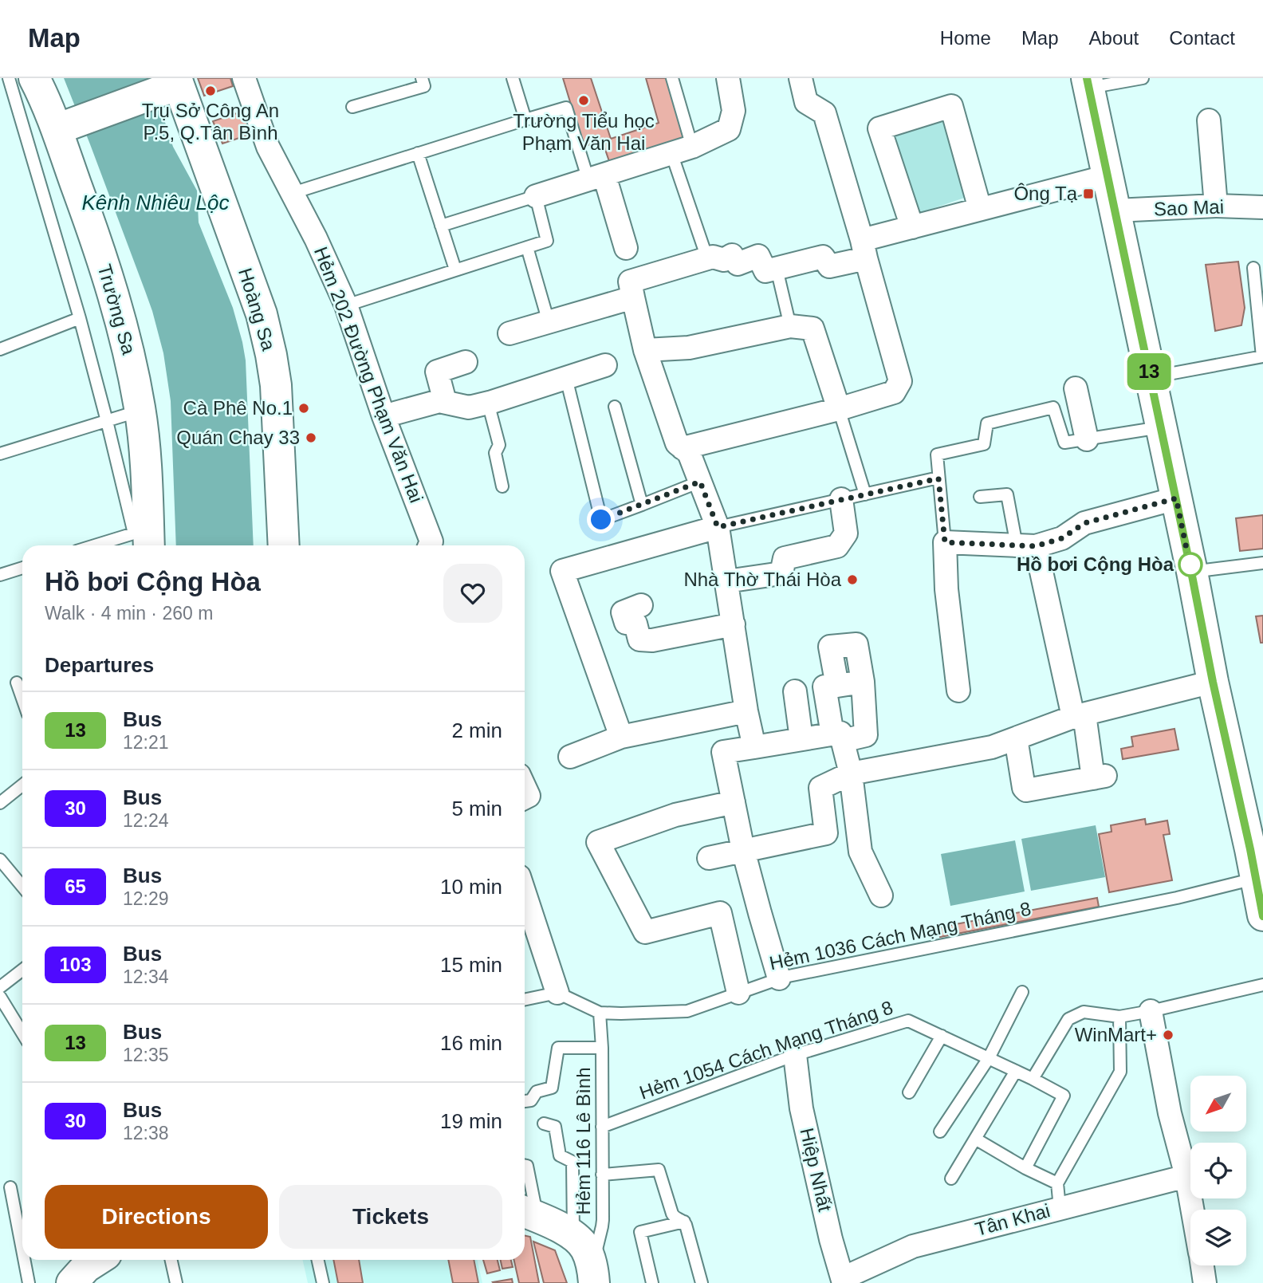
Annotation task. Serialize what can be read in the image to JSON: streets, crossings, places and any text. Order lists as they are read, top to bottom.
{
  "streets": {
    "street": [
      "Sao Mai",
      "Trường Sa",
      "Hoàng Sa",
      "Hẻm 202 Đường Phạm Văn Hai",
      "Hiệp Nhất",
      "Tân Khai"
    ],
    "lane": ["Hẻm 1036 Cách Mạng Tháng 8", "Hẻm 1054 Cách Mạng Tháng 8", "Hẻm 116 Lê Bình"]
  },
  "crossings": [
    ["Hẻm 1036 Cách Mạng Tháng 8", "Hẻm 116 Lê Bình"],
    ["Hẻm 1054 Cách Mạng Tháng 8", "Hẻm 116 Lê Bình"],
    ["Hẻm 1054 Cách Mạng Tháng 8", "Hiệp Nhất"],
    ["Hiệp Nhất", "Tân Khai"]
  ],
  "water": ["Kênh Nhiêu Lộc"],
  "places": {
    "other": [
      "Trụ Sở Công An P.5, Q.Tân Bình",
      "Trường Tiểu học Phạm Văn Hai",
      "Cà Phê No.1",
      "Quán Chay 33",
      "Hồ bơi Cộng Hòa",
      "Nhà Thờ Thái Hòa",
      "WinMart+"
    ],
    "transit": ["Ông Tạ"]
  },
  "lines": ["bus line 13"],
  "north": "bottom left",
  "page": {
    "header": "Map",
    "nav": [
      "Home",
      "Map",
      "About",
      "Contact"
    ],
    "on_map": "13",
    "heading": [
      ["Hồ bơi Cộng Hòa", "Walk · 4 min · 260 m"],
      "Departures"
    ],
    "list": [
      {
        "mark": "13",
        "name": "Bus",
        "note": "12:21",
        "value": "2 min"
      },
      {
        "mark": "30",
        "name": "Bus",
        "note": "12:24",
        "value": "5 min"
      },
      {
        "mark": "65",
        "name": "Bus",
        "note": "12:29",
        "value": "10 min"
      },
      {
        "mark": "103",
        "name": "Bus",
        "note": "12:34",
        "value": "15 min"
      },
      {
        "mark": "13",
        "name": "Bus",
        "note": "12:35",
        "value": "16 min"
      },
      {
        "mark": "30",
        "name": "Bus",
        "note": "12:38",
        "value": "19 min"
      }
    ],
    "buttons": ["Directions", "Tickets"]
  }
}
